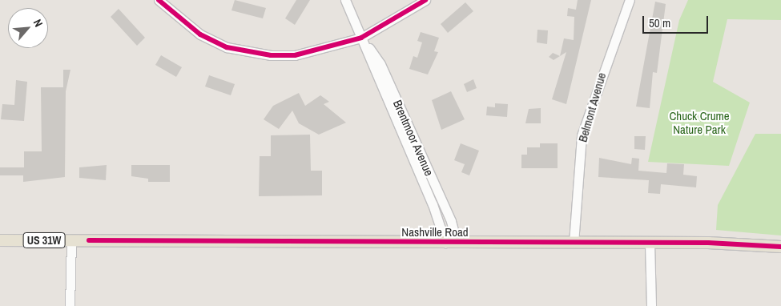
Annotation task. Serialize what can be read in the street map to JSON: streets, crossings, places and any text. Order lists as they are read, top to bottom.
{
  "streets": {
    "main road": ["Nashville Road", "US 31W"],
    "street": ["Belmont Avenue", "Brentmoor Avenue"]
  },
  "crossings": [
    ["Belmont Avenue", "Nashville Road"],
    ["Brentmoor Avenue", "Nashville Road"]
  ],
  "parks": ["Chuck Crume Nature Park"],
  "scale_bar": "50 m",
  "north": "top right"
}
